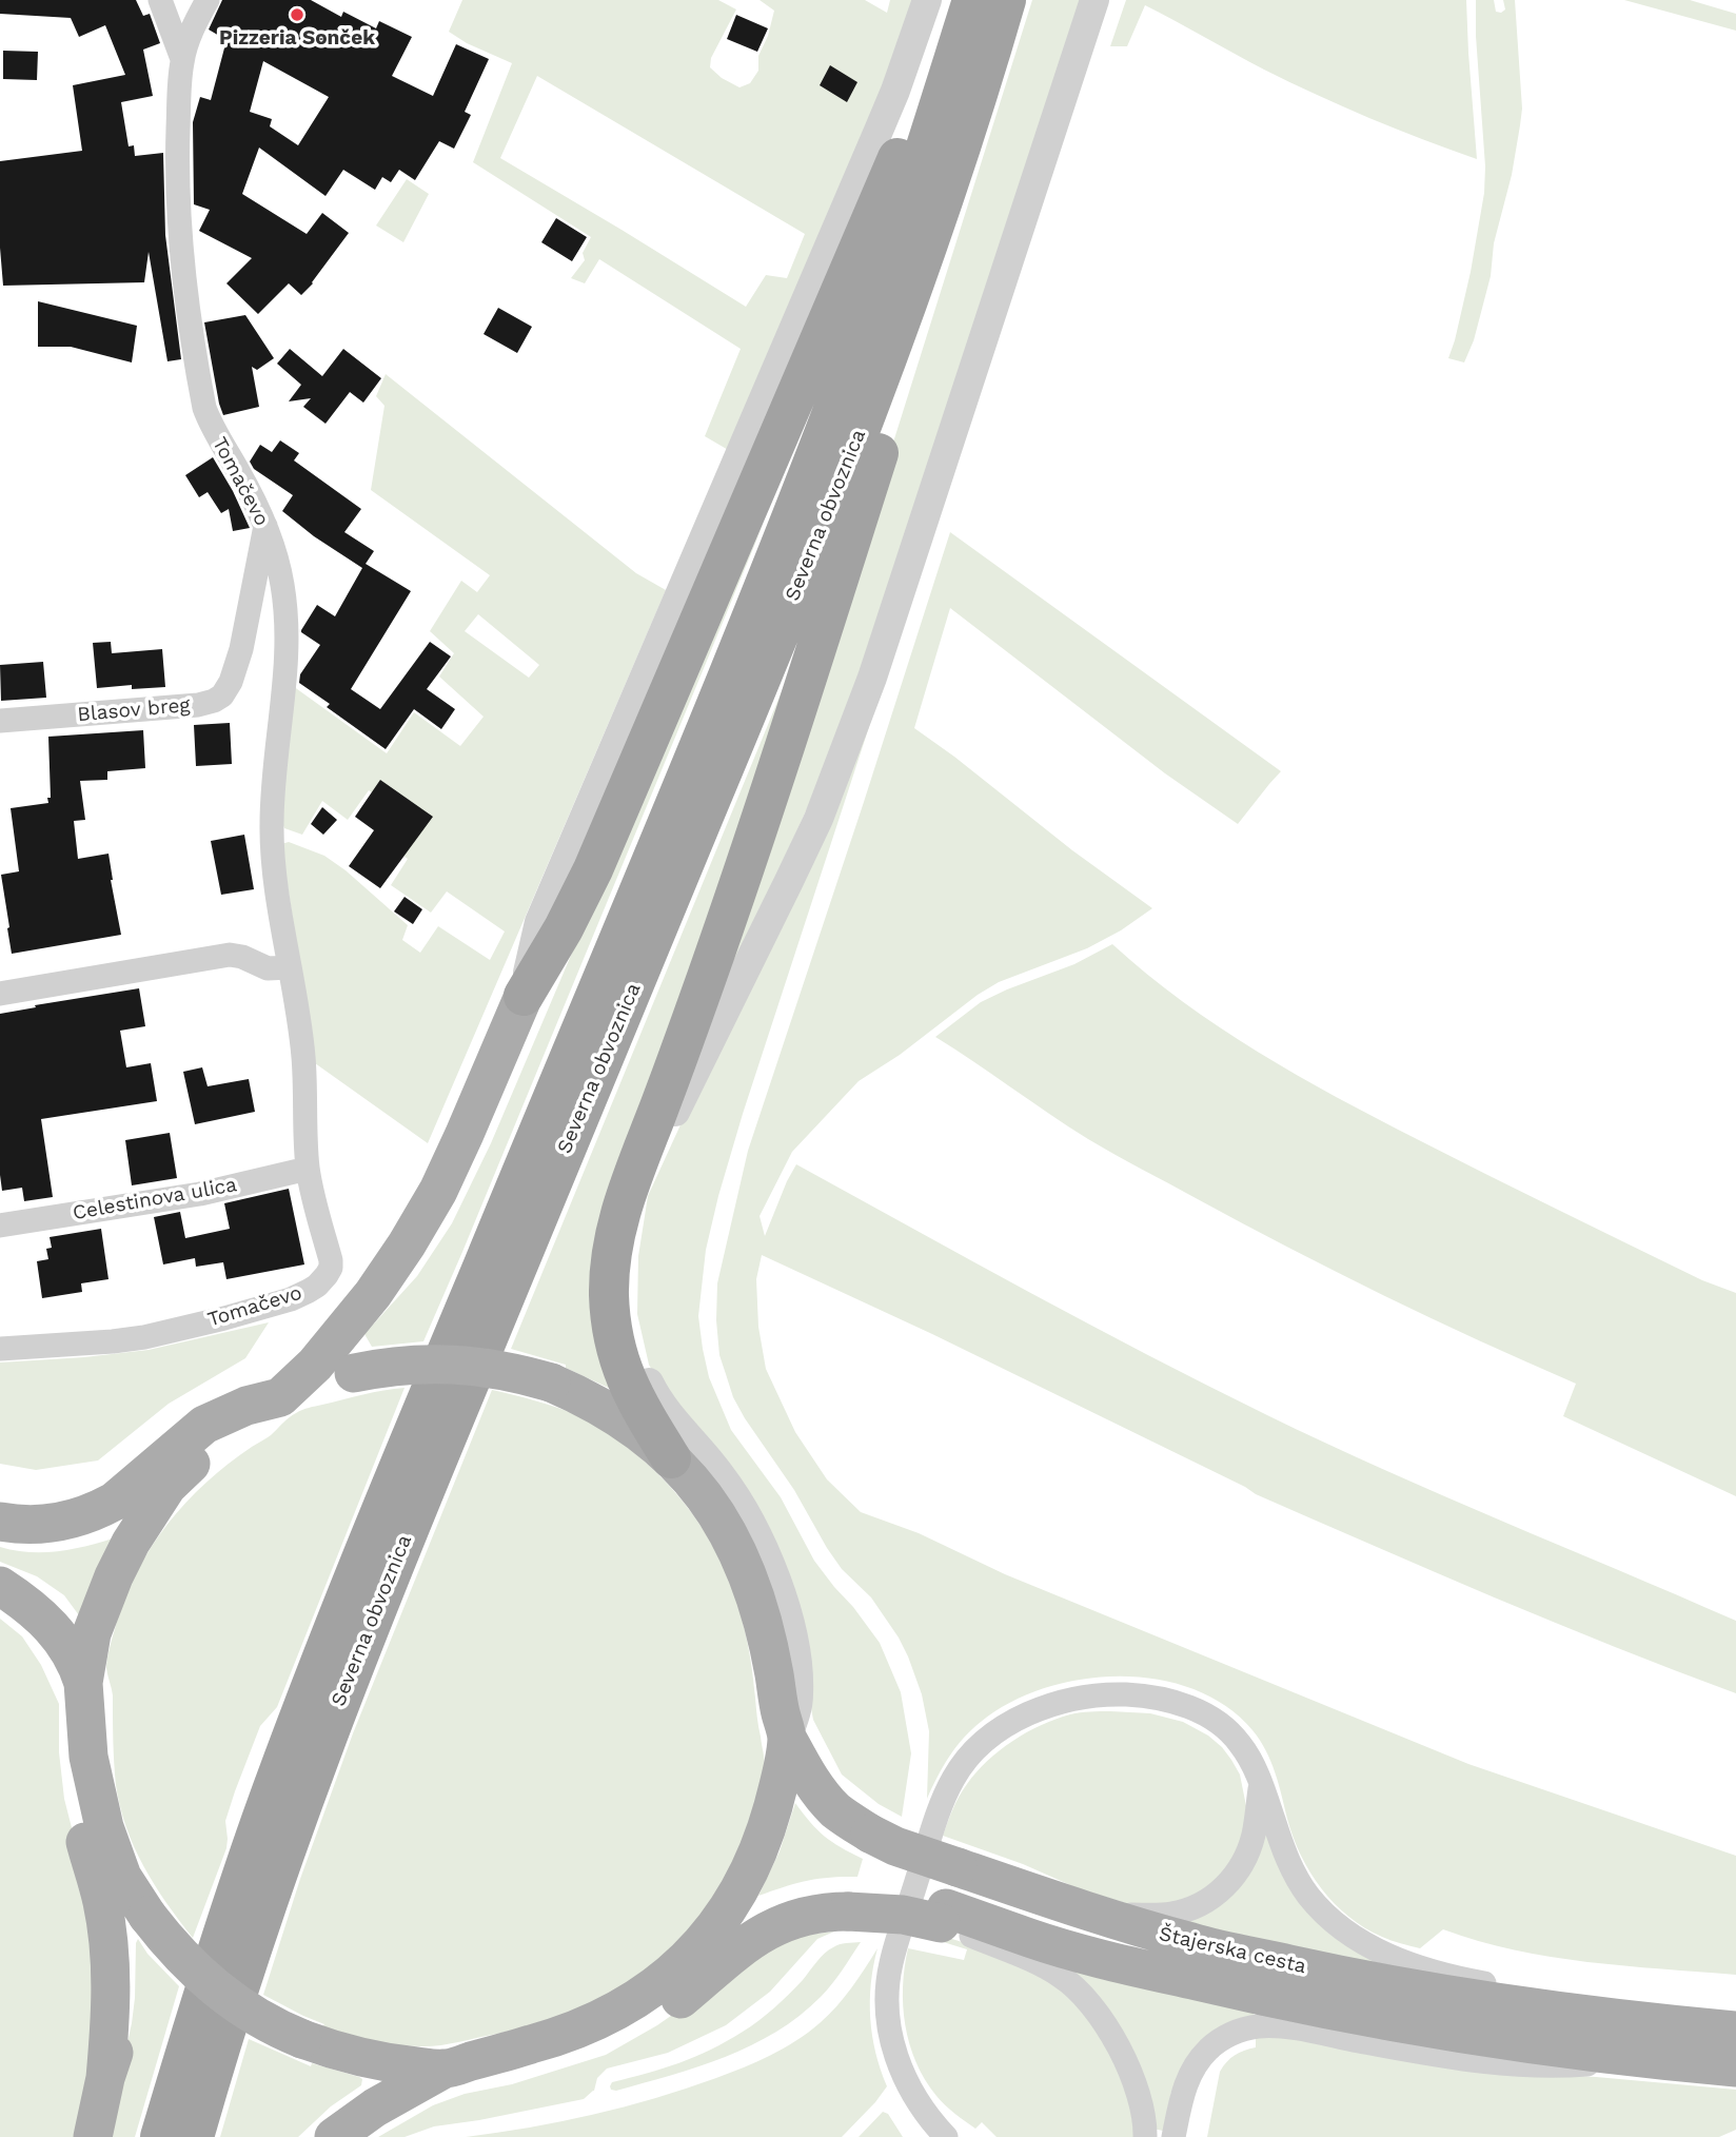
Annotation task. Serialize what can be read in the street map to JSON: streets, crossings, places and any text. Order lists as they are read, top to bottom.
{
  "streets": {
    "highway": ["Severna obvoznica"],
    "main road": ["Štajerska cesta"],
    "street": ["Tomačevo", "Blasov breg", "Celestinova ulica"]
  },
  "crossings": [
    ["Tomačevo", "Blasov breg"],
    ["Tomačevo", "Celestinova ulica"]
  ],
  "places": ["Pizzeria Sonček"]
}
